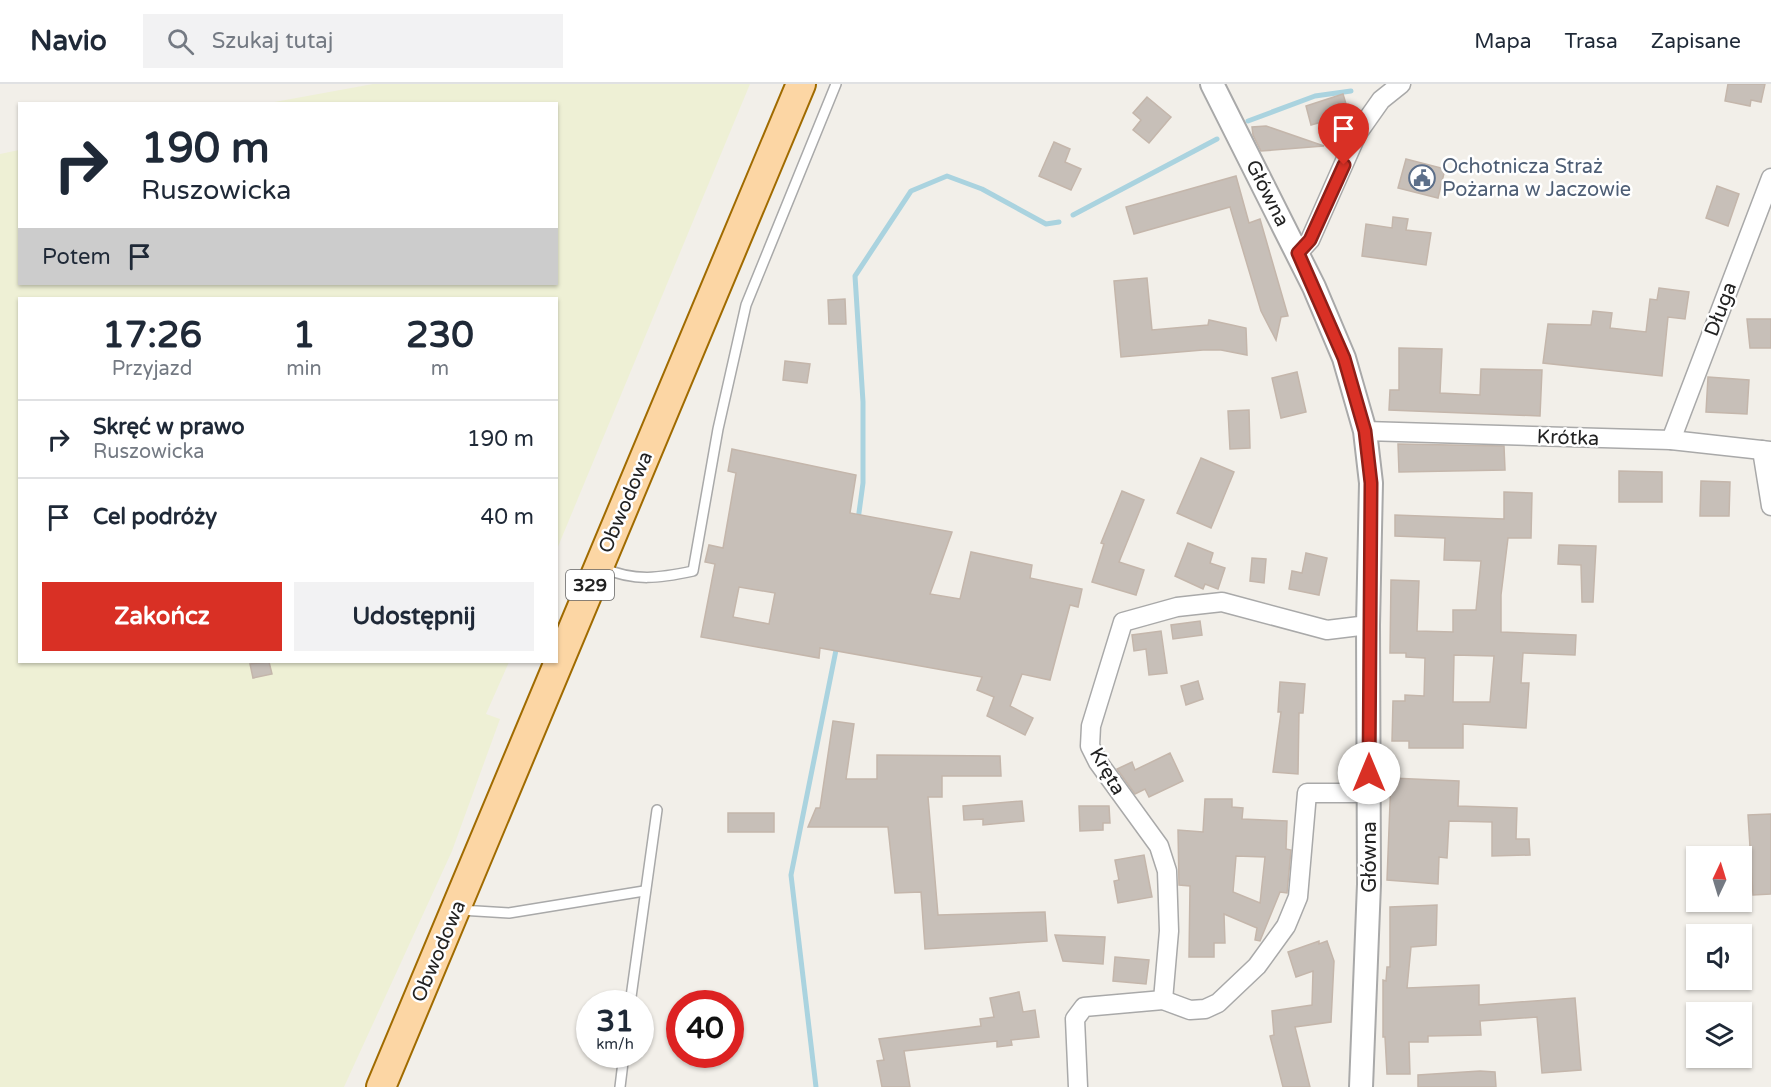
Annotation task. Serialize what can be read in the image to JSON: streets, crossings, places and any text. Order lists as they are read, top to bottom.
{
  "streets": {
    "main road": ["Obwodowa", "329"],
    "street": [
      "Główna",
      "Długa",
      "Krótka",
      "Kręta"
    ]
  },
  "crossings": [
    ["Główna", "Krótka"],
    ["Główna", "Kręta"],
    ["Długa", "Krótka"]
  ],
  "places": {
    "public building": ["Ochotnicza Straż Pożarna w Jaczowie"]
  },
  "north": "top",
  "page": {
    "header": "Navio",
    "search": "Szukaj tutaj",
    "nav": ["Mapa", "Trasa", "Zapisane"],
    "turn": ["190 m", "Ruszowicka"],
    "then": "Potem",
    "eta": [
      "17:26",
      "Przyjazd",
      "1",
      "min",
      "230",
      "m"
    ],
    "list": [
      {
        "name": "Skręć w prawo",
        "note": "Ruszowicka",
        "value": "190 m"
      },
      {
        "name": "Cel podróży",
        "value": "40 m"
      }
    ],
    "buttons": ["Zakończ", "Udostępnij"],
    "speed": "31 km/h",
    "limit": "40"
  }
}
